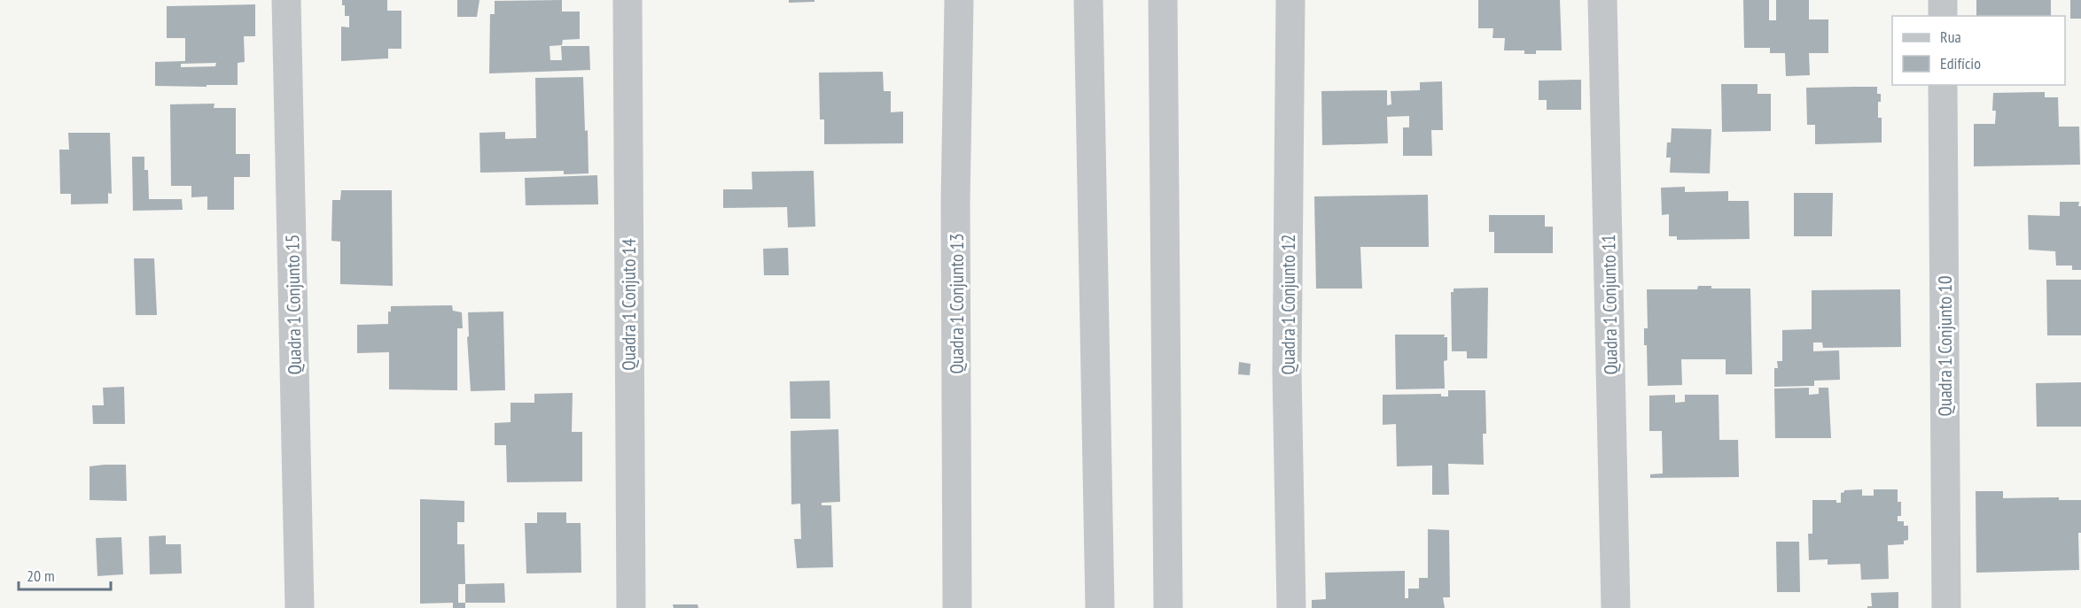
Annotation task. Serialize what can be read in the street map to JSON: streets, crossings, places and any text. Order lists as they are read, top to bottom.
{
  "streets": {
    "street": [
      "Quadra 1 Conjunto 13",
      "Quadra 1 Conjunto 15",
      "Quadra 1 Conjuto 14",
      "Quadra 1 Conjunto 12",
      "Quadra 1 Conjunto 11",
      "Quadra 1 Conjunto 10"
    ]
  },
  "legend": ["Rua", "Edifício"],
  "scale_bar": "20 m"
}
